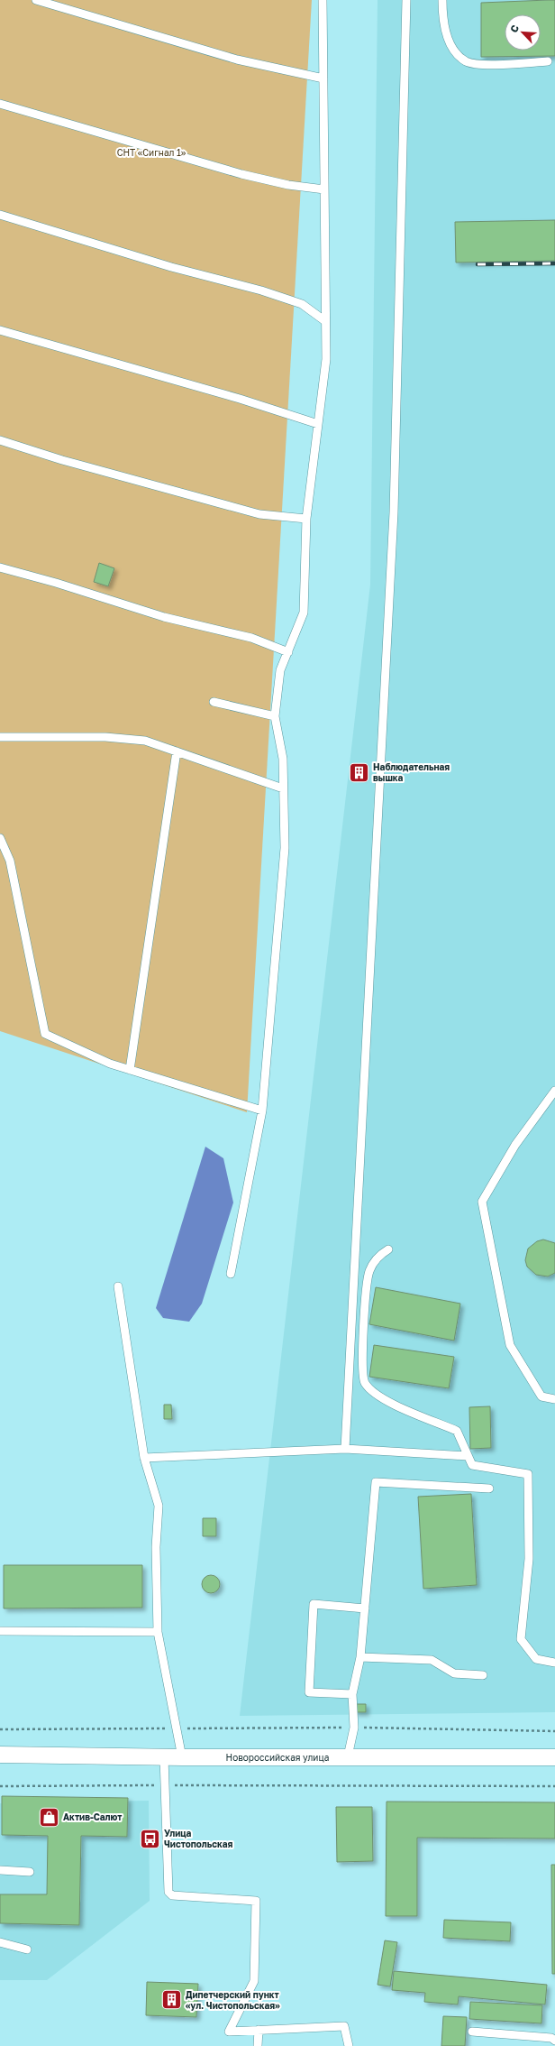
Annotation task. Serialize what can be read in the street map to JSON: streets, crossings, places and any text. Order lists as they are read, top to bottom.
{
  "streets": {
    "street": ["Новороссийская улица"]
  },
  "parks": ["СНТ «Сигнал 1»"],
  "places": {
    "building": ["Наблюдательная вышка", "Дипетчерский пункт «ул. Чистопольская»"],
    "shop": ["Актив-Салют"],
    "bus stop": ["Улица Чистопольская"]
  },
  "north": "top left"
}
